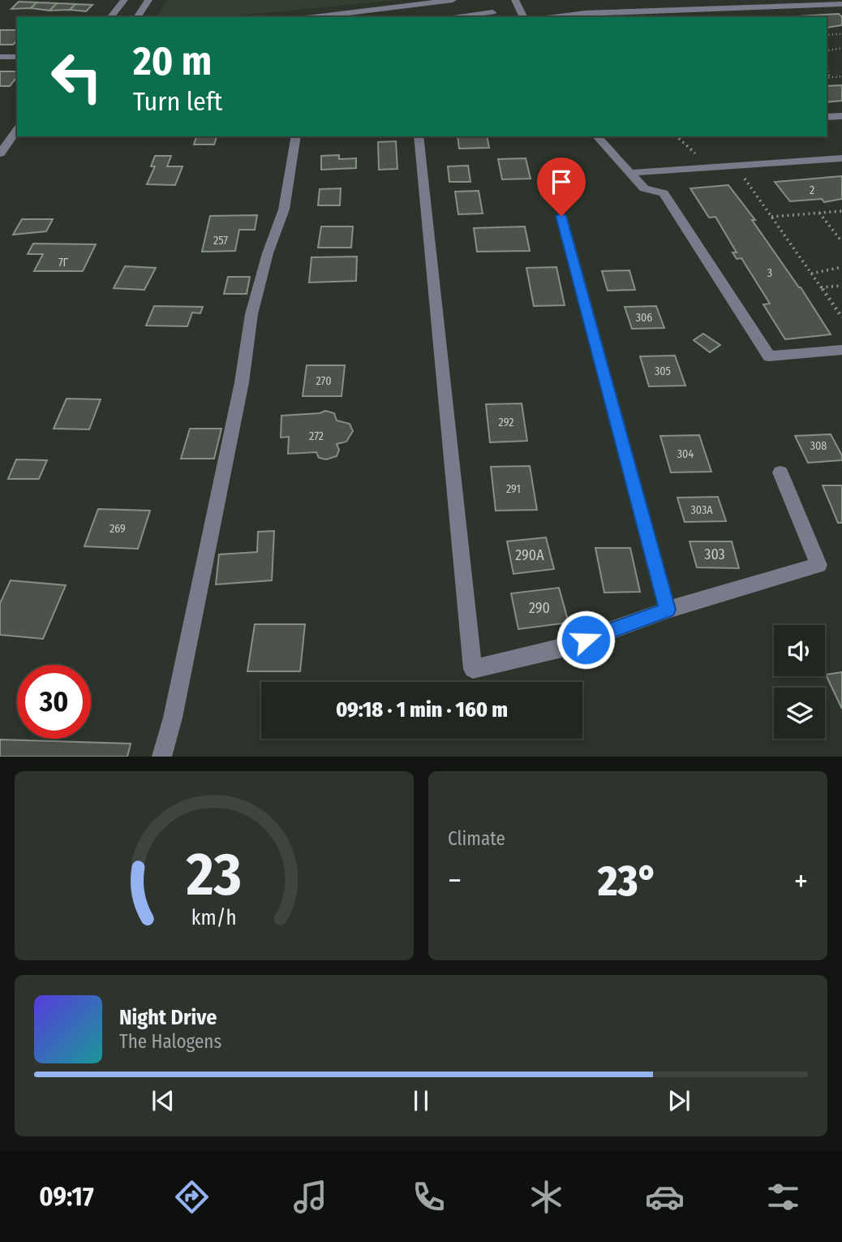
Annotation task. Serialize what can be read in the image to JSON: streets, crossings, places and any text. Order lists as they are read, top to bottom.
{
  "house_numbers": [
    "2",
    "257",
    "7Г",
    "3",
    "306",
    "305",
    "270",
    "292",
    "272",
    "308",
    "304",
    "291",
    "303А",
    "269",
    "303",
    "290А",
    "290"
  ],
  "page": {
    "turn": ["20 m", "Turn left"],
    "limit": "30",
    "trip": "09:18 · 1 min · 160 m",
    "tile": "Climate",
    "heat": ["−", "23°", "+"],
    "song": ["Night Drive", "The Halogens"],
    "tabs": "09:17",
    "gauge": ["23", "km/h"]
  }
}
